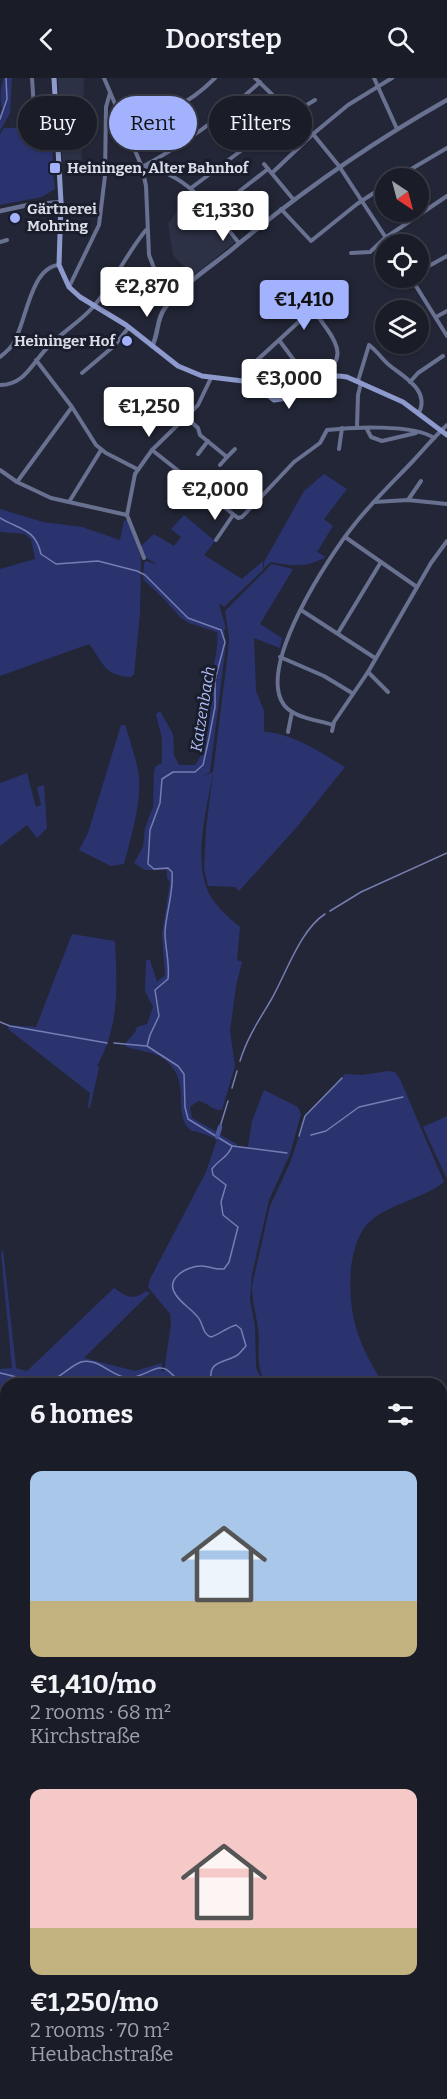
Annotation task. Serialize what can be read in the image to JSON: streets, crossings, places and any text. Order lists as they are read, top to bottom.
{
  "water": ["Katzenbach"],
  "places": {
    "transit": ["Heiningen, Alter Bahnhof"],
    "other": ["Gärtnerei Mohring", "Heininger Hof"]
  },
  "north": "bottom right",
  "page": {
    "header": "Doorstep",
    "chip": ["Buy", "Rent", "Filters"],
    "price": [
      "€1,330",
      "€2,870",
      "€1,410",
      "€3,000",
      "€1,250",
      "€2,000"
    ],
    "heading": "6 homes",
    "list": [
      {
        "name": "€1,410/mo",
        "note": "2 rooms · 68 m² · Kirchstraße"
      },
      {
        "name": "€1,250/mo",
        "note": "2 rooms · 70 m² · Heubachstraße"
      }
    ]
  }
}
